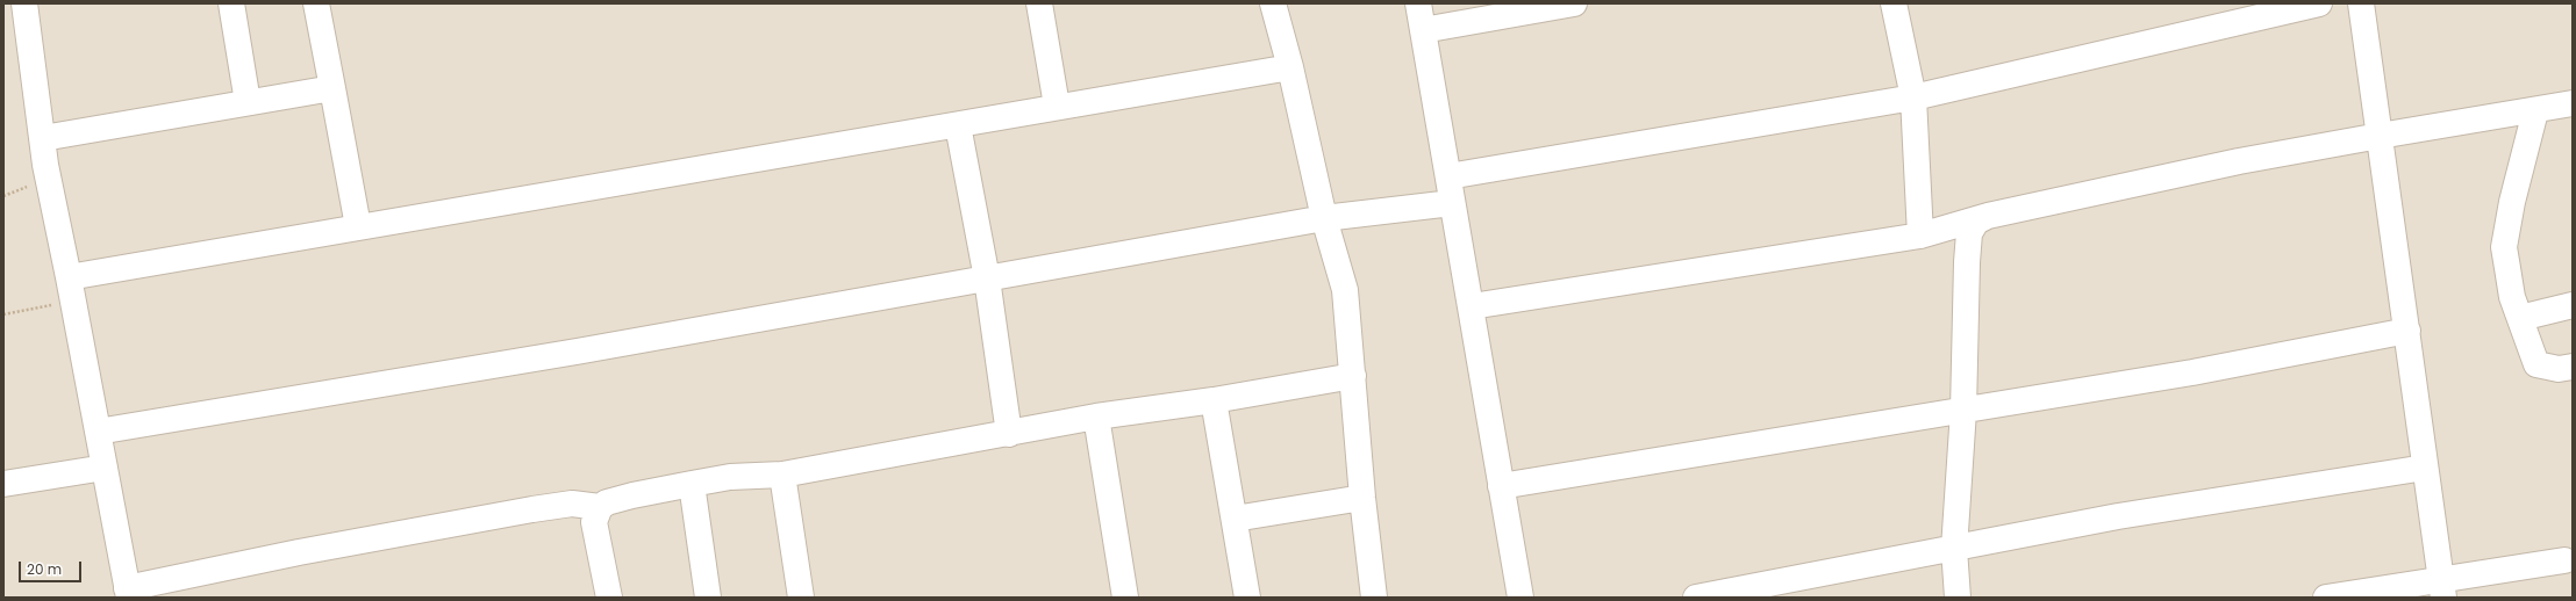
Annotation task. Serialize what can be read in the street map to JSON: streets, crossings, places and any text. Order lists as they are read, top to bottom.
{
  "scale_bar": "20 m"
}
